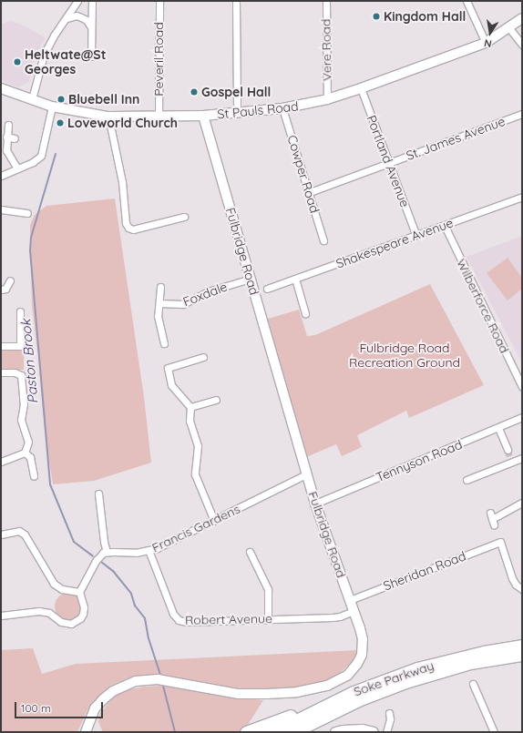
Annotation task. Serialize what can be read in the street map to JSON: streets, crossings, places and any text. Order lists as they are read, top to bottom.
{
  "streets": {
    "highway": ["Soke Parkway"],
    "street": [
      "Vere Road",
      "Peveril Road",
      "St Pauls Road",
      "St. James Avenue",
      "Portland Avenue",
      "Cowper Road",
      "Shakespeare Avenue",
      "Fulbridge Road",
      "Foxdale",
      "Wilberforce Road",
      "Tennyson Road",
      "Francis Gardens",
      "Sheridan Road",
      "Robert Avenue"
    ]
  },
  "crossings": [
    ["Vere Road", "St Pauls Road"],
    ["Peveril Road", "St Pauls Road"],
    ["St Pauls Road", "Portland Avenue"],
    ["St Pauls Road", "Cowper Road"],
    ["St Pauls Road", "Fulbridge Road"],
    ["St. James Avenue", "Portland Avenue"],
    ["St. James Avenue", "Cowper Road"],
    ["Portland Avenue", "Shakespeare Avenue"],
    ["Shakespeare Avenue", "Wilberforce Road"],
    ["Fulbridge Road", "Foxdale"],
    ["Fulbridge Road", "Tennyson Road"],
    ["Fulbridge Road", "Francis Gardens"],
    ["Fulbridge Road", "Sheridan Road"],
    ["Fulbridge Road", "Robert Avenue"],
    ["Francis Gardens", "Robert Avenue"]
  ],
  "water": ["Paston Brook"],
  "parks": ["Fulbridge Road Recreation Ground"],
  "places": [
    "Kingdom Hall",
    "Heltwate@St Georges",
    "Gospel Hall",
    "Bluebell Inn",
    "Loveworld Church"
  ],
  "scale_bar": "100 m",
  "north": "bottom"
}
